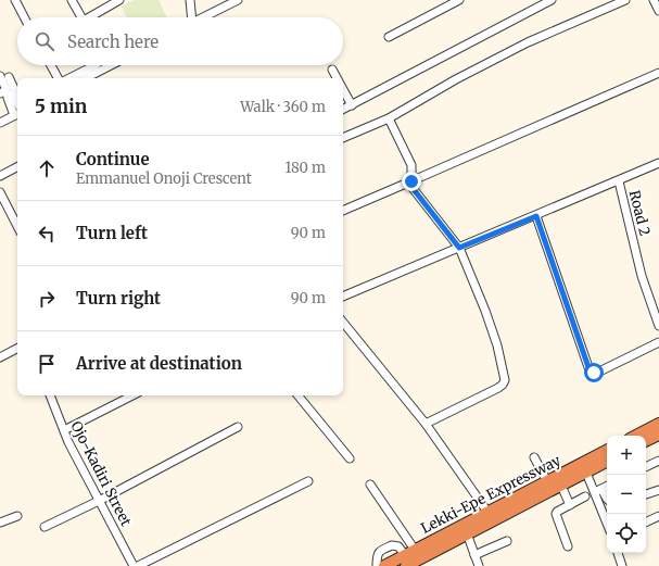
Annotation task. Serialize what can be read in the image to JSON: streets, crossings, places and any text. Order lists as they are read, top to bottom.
{
  "streets": {
    "highway": ["Lekki-Epe Expressway"],
    "street": ["Road 2", "Ojo-Kadiri Street"]
  },
  "page": {
    "search": "Search here",
    "heading": ["5 min", "Walk · 360 m"],
    "list": [
      ["Continue", "Emmanuel Onoji Crescent", "180 m"],
      ["Turn left", "90 m"],
      ["Turn right", "90 m"],
      "Arrive at destination"
    ],
    "map_buttons": ["+", "−"]
  }
}
